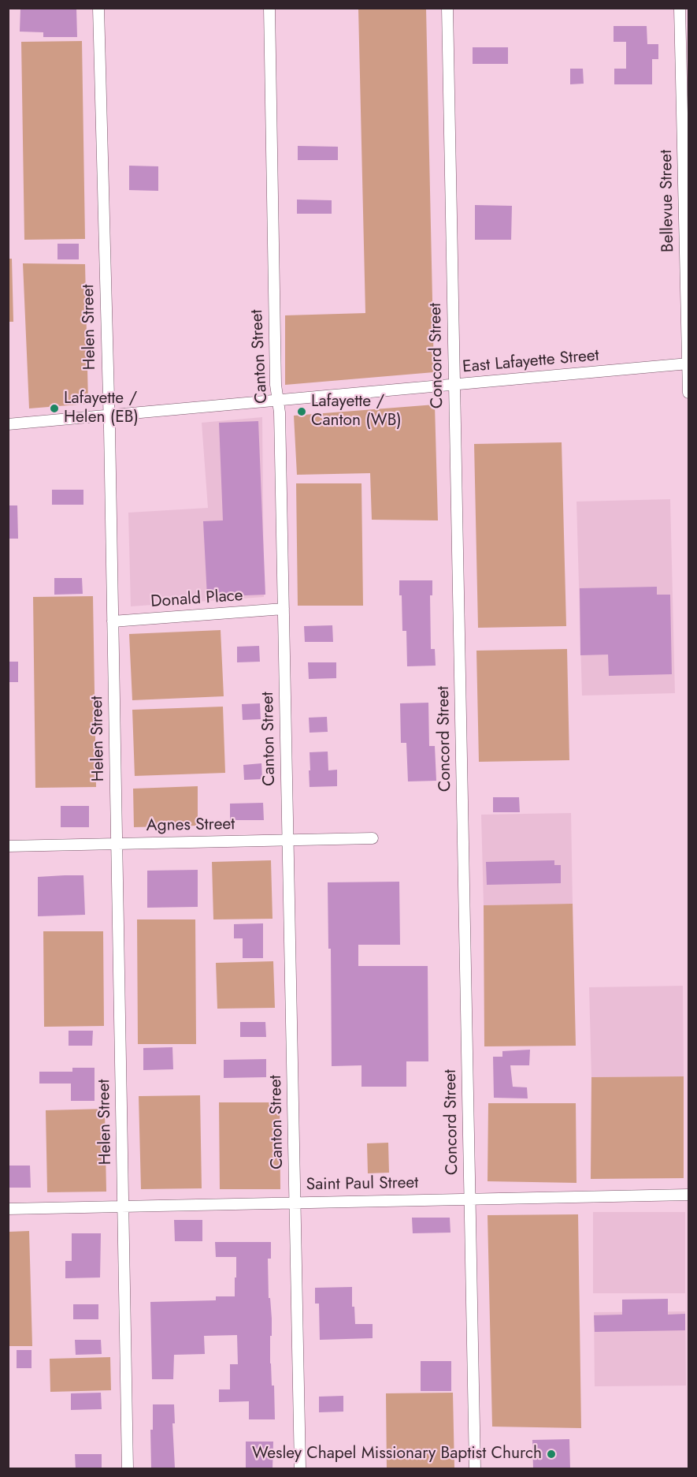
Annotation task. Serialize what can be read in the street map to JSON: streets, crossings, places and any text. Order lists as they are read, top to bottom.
{
  "streets": {
    "street": [
      "Bellevue Street",
      "Helen Street",
      "Concord Street",
      "Canton Street",
      "East Lafayette Street",
      "Donald Place",
      "Agnes Street",
      "Saint Paul Street"
    ]
  },
  "crossings": [
    ["Bellevue Street", "East Lafayette Street"],
    ["Helen Street", "East Lafayette Street"],
    ["Helen Street", "Donald Place"],
    ["Helen Street", "Agnes Street"],
    ["Helen Street", "Saint Paul Street"],
    ["Concord Street", "East Lafayette Street"],
    ["Concord Street", "Saint Paul Street"],
    ["Canton Street", "East Lafayette Street"],
    ["Canton Street", "Donald Place"],
    ["Canton Street", "Agnes Street"],
    ["Canton Street", "Saint Paul Street"]
  ],
  "places": ["Lafayette / Helen (EB)", "Lafayette / Canton (WB)", "Wesley Chapel Missionary Baptist Church"]
}
